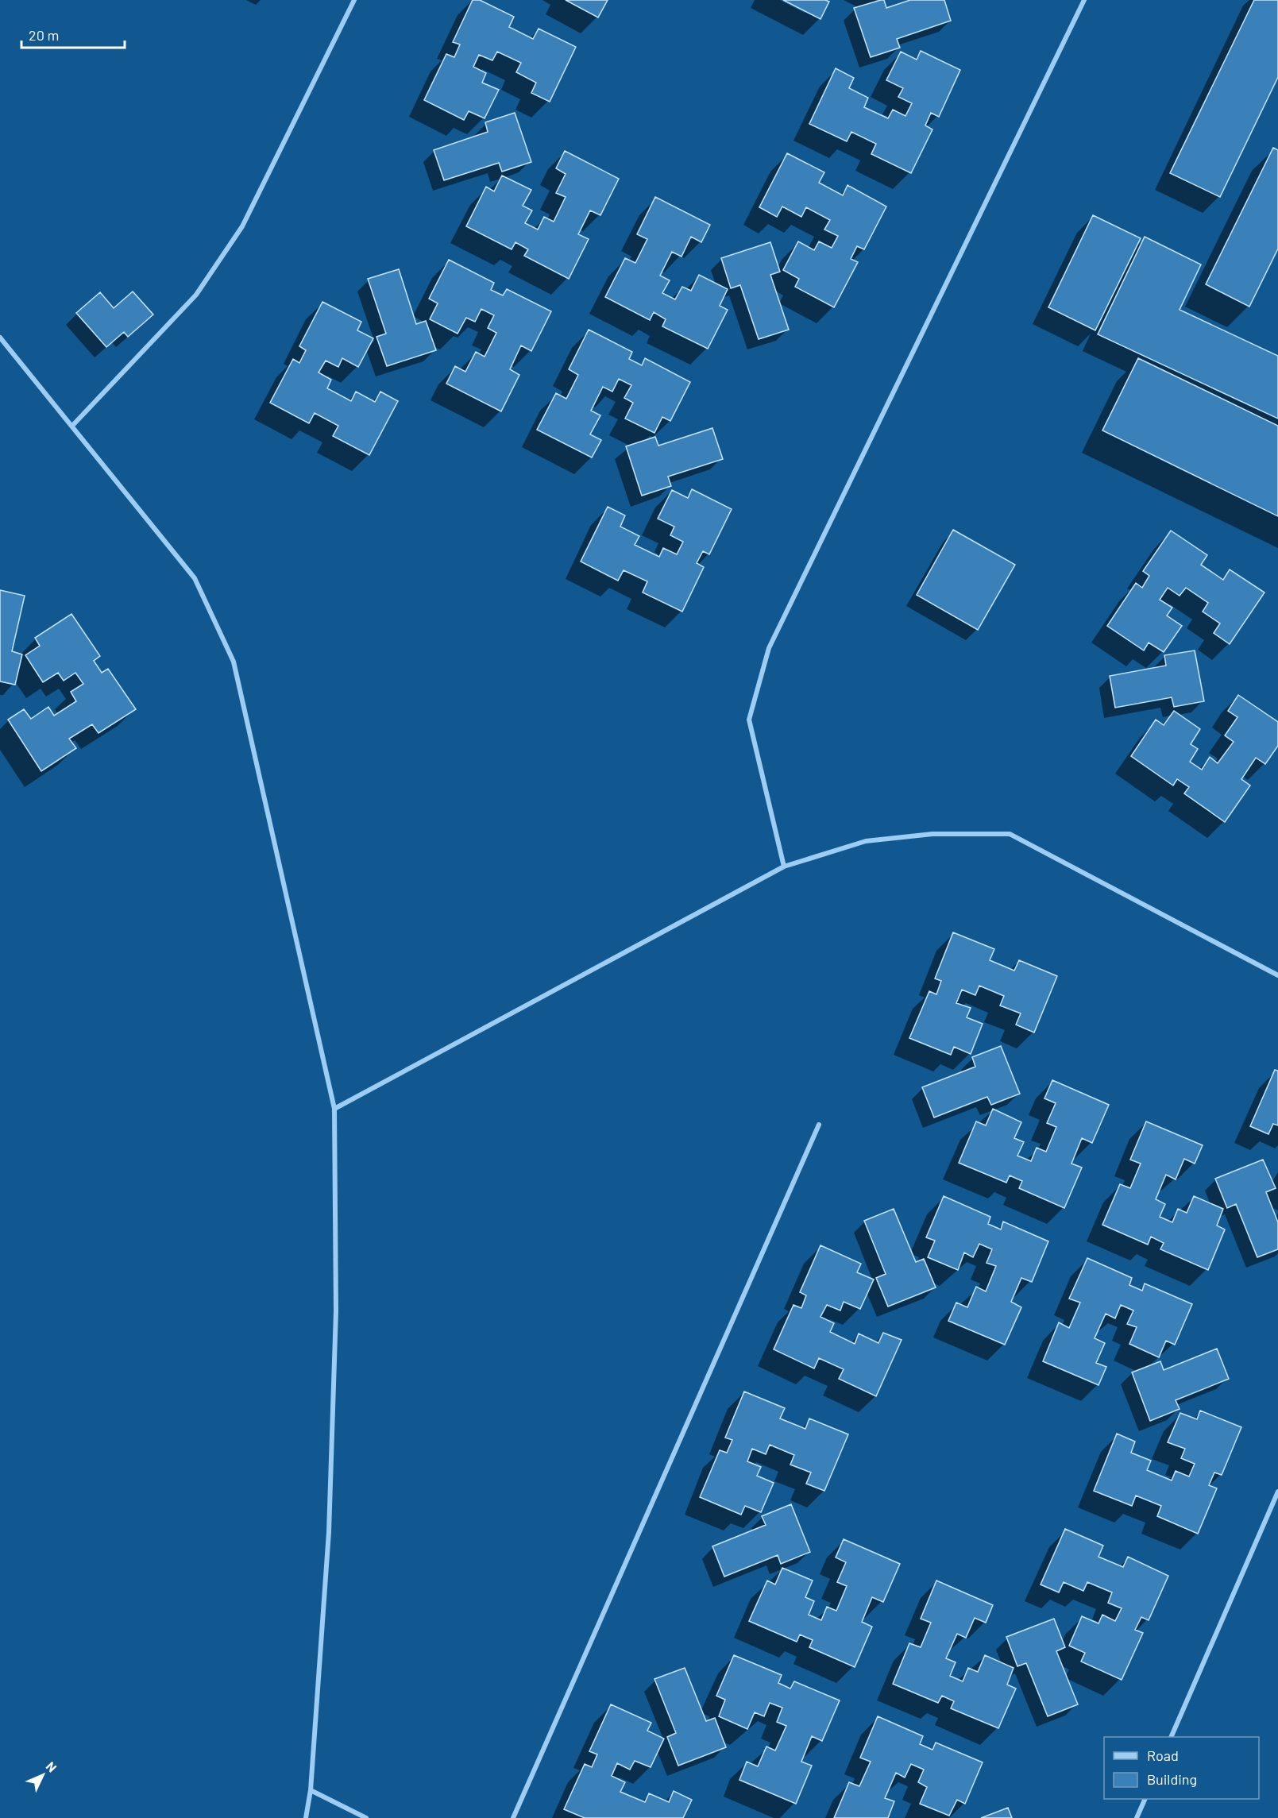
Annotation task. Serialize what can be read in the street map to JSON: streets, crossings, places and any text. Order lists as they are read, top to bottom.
{
  "legend": ["Road", "Building"],
  "scale_bar": "20 m",
  "north": "top right"
}
